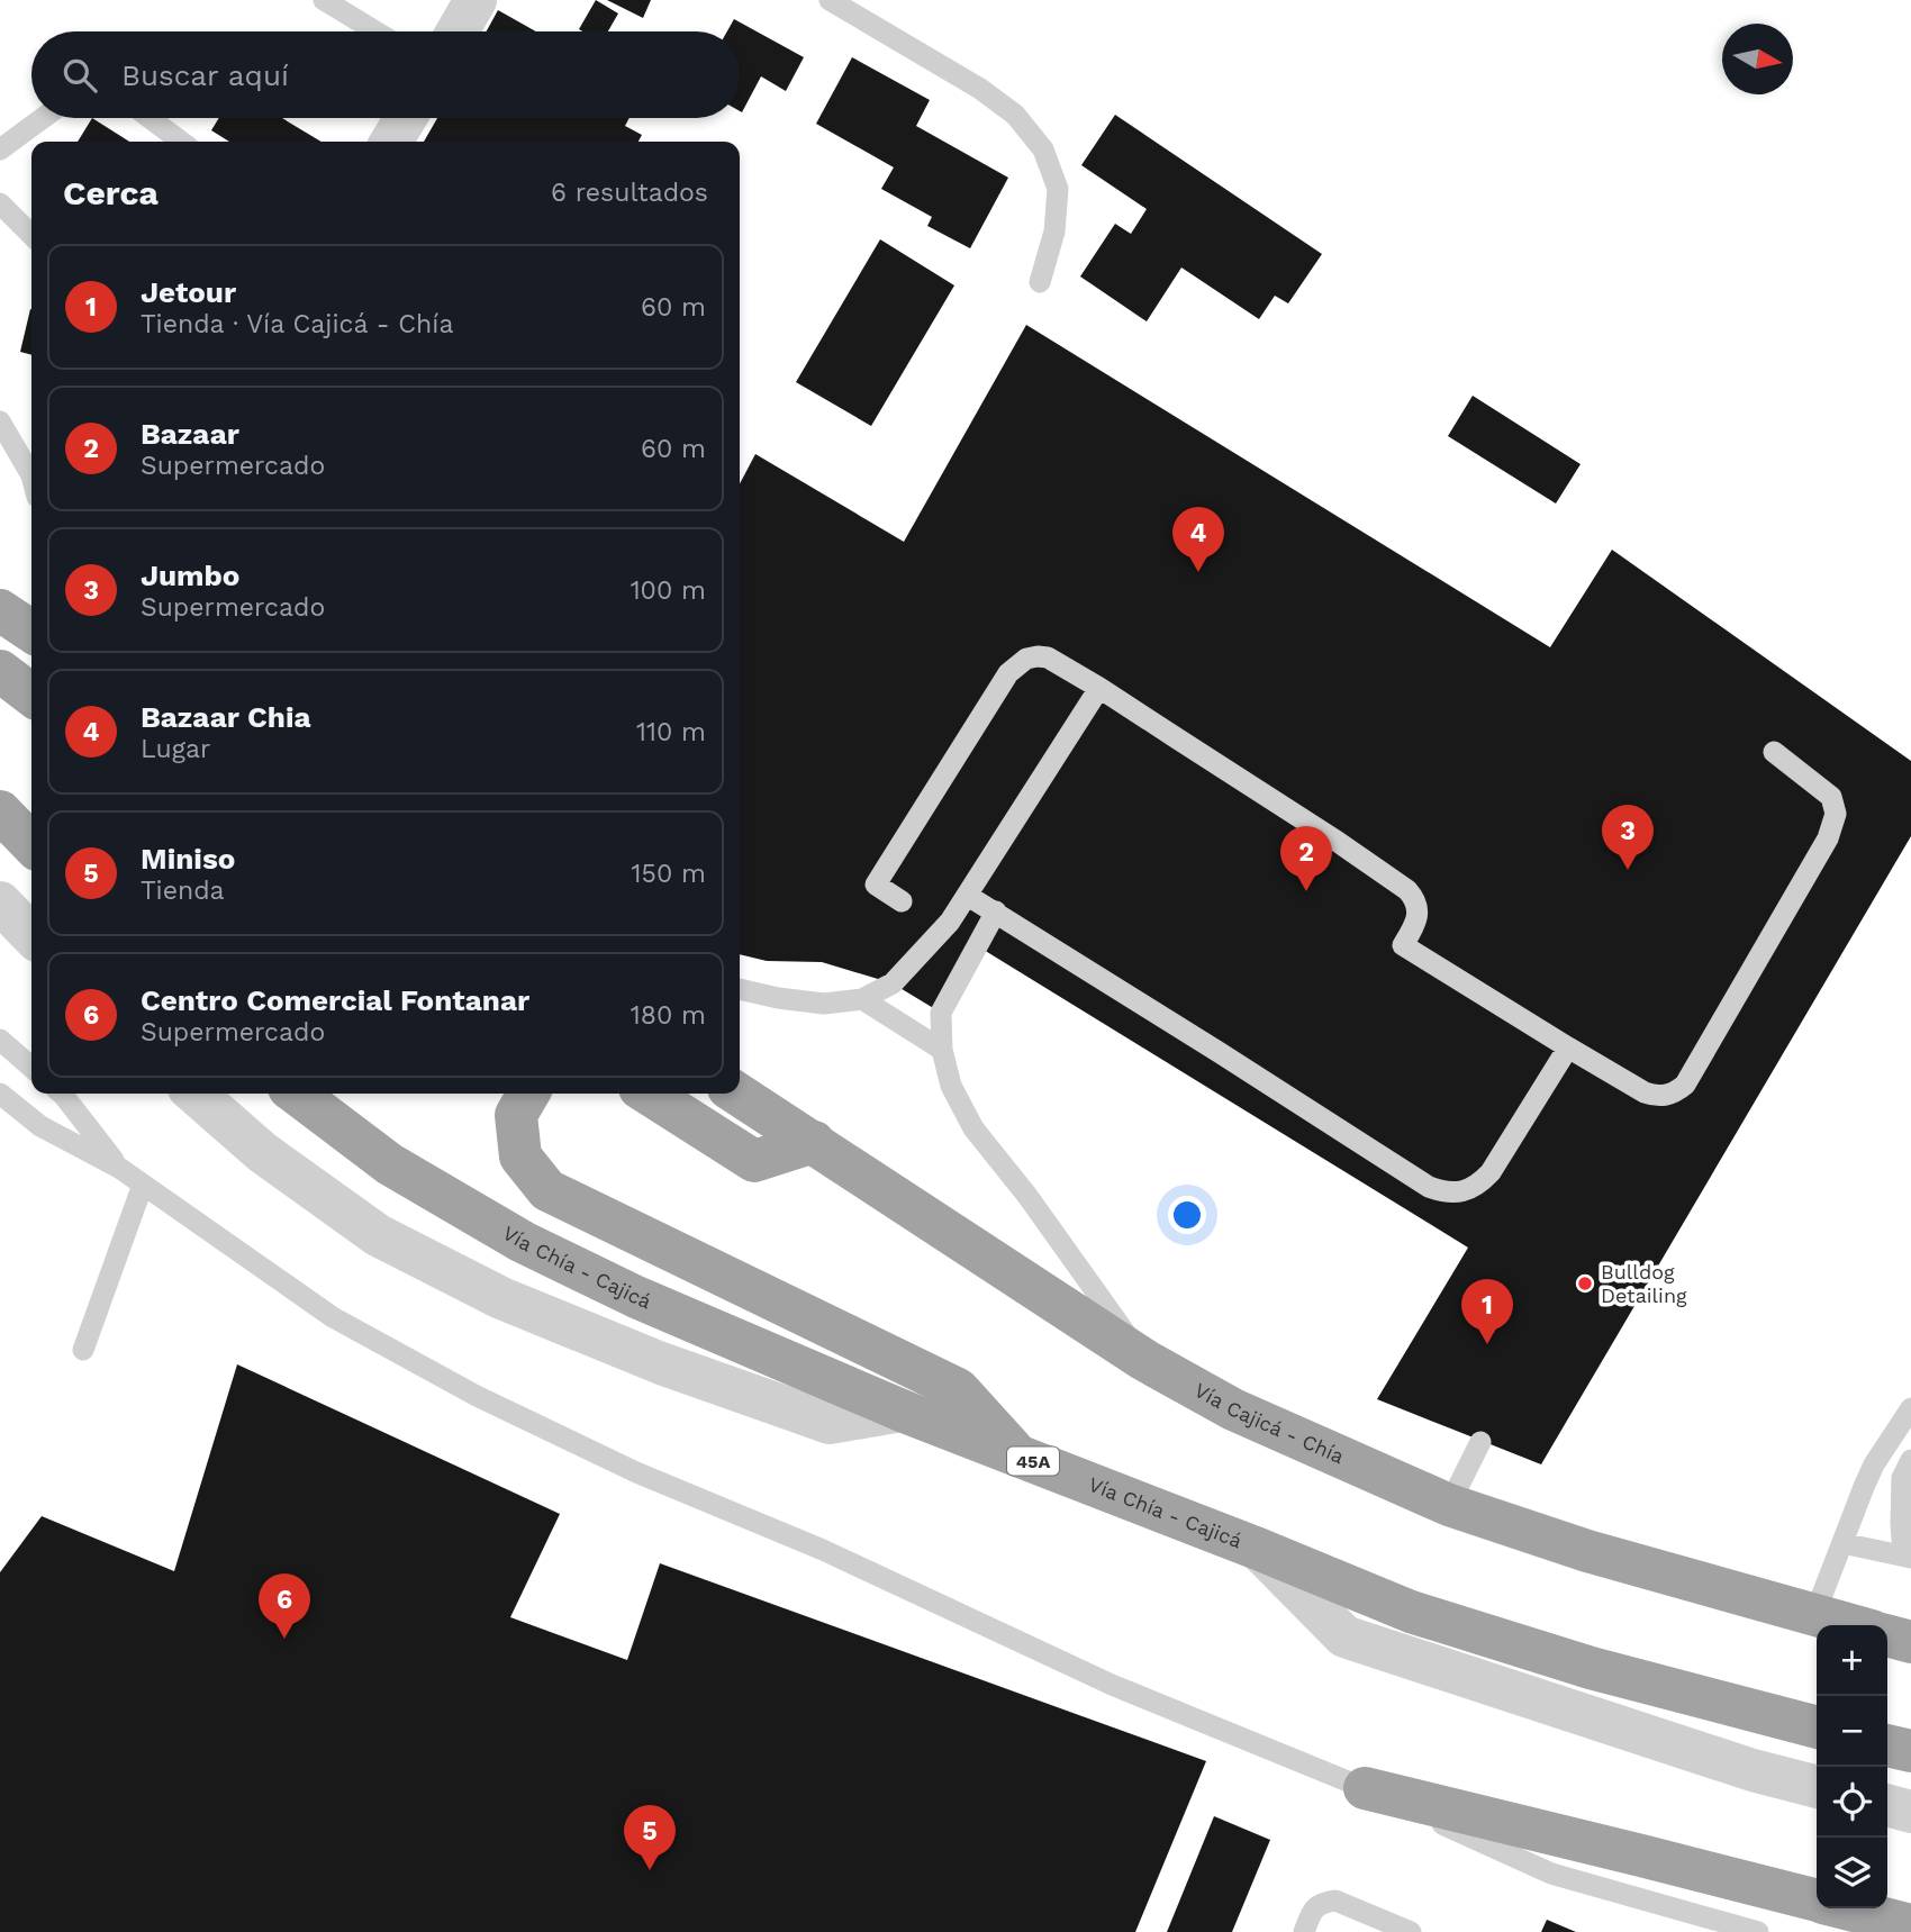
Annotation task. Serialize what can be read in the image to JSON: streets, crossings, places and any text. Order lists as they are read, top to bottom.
{
  "streets": {
    "highway": ["Vía Chía - Cajicá", "Vía Cajicá - Chía", "45A"]
  },
  "places": ["Bulldog Detailing"],
  "north": "right",
  "page": {
    "search": "Buscar aquí",
    "heading": ["Cerca", "6 resultados"],
    "list": [
      {
        "mark": "1",
        "name": "Jetour",
        "note": "Tienda · Vía Cajicá - Chía",
        "value": "60 m"
      },
      {
        "mark": "2",
        "name": "Bazaar",
        "note": "Supermercado",
        "value": "60 m"
      },
      {
        "mark": "3",
        "name": "Jumbo",
        "note": "Supermercado",
        "value": "100 m"
      },
      {
        "mark": "4",
        "name": "Bazaar Chia",
        "note": "Lugar",
        "value": "110 m"
      },
      {
        "mark": "5",
        "name": "Miniso",
        "note": "Tienda",
        "value": "150 m"
      },
      {
        "mark": "6",
        "name": "Centro Comercial Fontanar",
        "note": "Supermercado",
        "value": "180 m"
      }
    ],
    "pins": [
      "4",
      "3",
      "2",
      "1",
      "6",
      "5"
    ],
    "map_buttons": ["+", "−"]
  }
}
